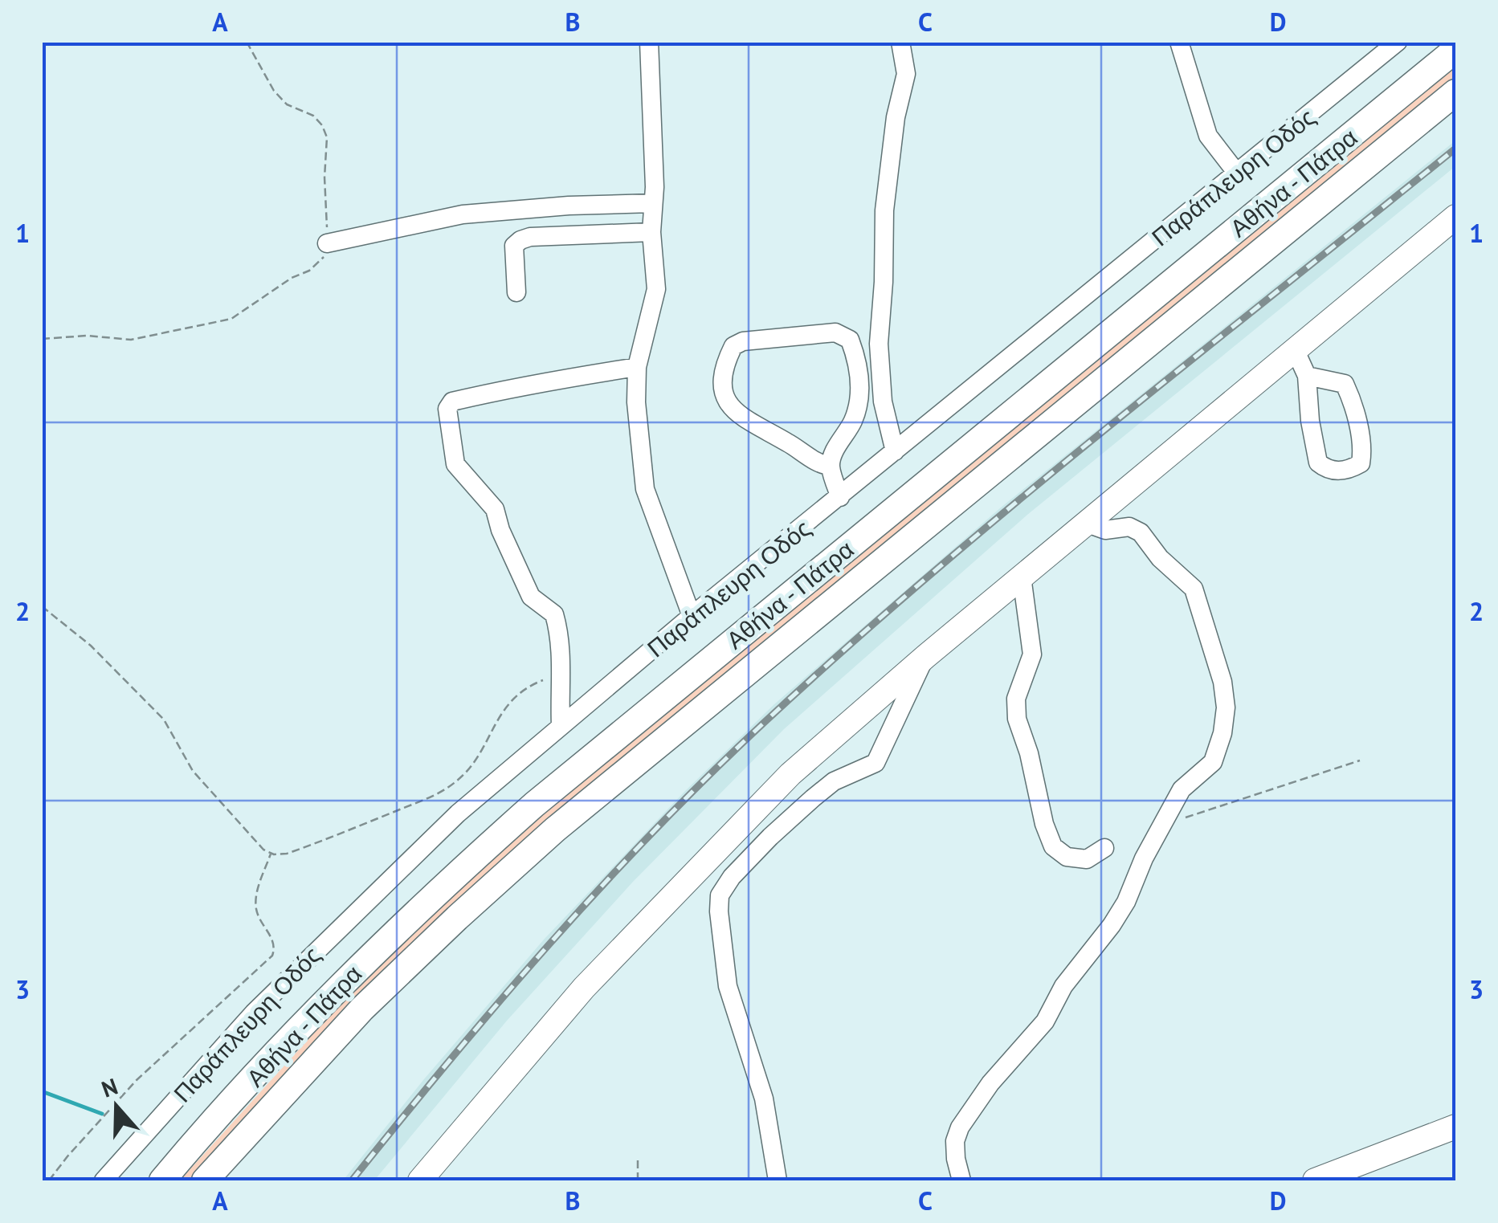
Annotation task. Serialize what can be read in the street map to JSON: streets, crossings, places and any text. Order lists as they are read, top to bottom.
{
  "streets": {
    "highway": ["Αθήνα - Πάτρα"],
    "street": ["Παράπλευρη Οδός"]
  },
  "north": "top",
  "grid": {
    "columns": [
      "A",
      "B",
      "C",
      "D"
    ],
    "rows": ["1", "2", "3"]
  }
}
